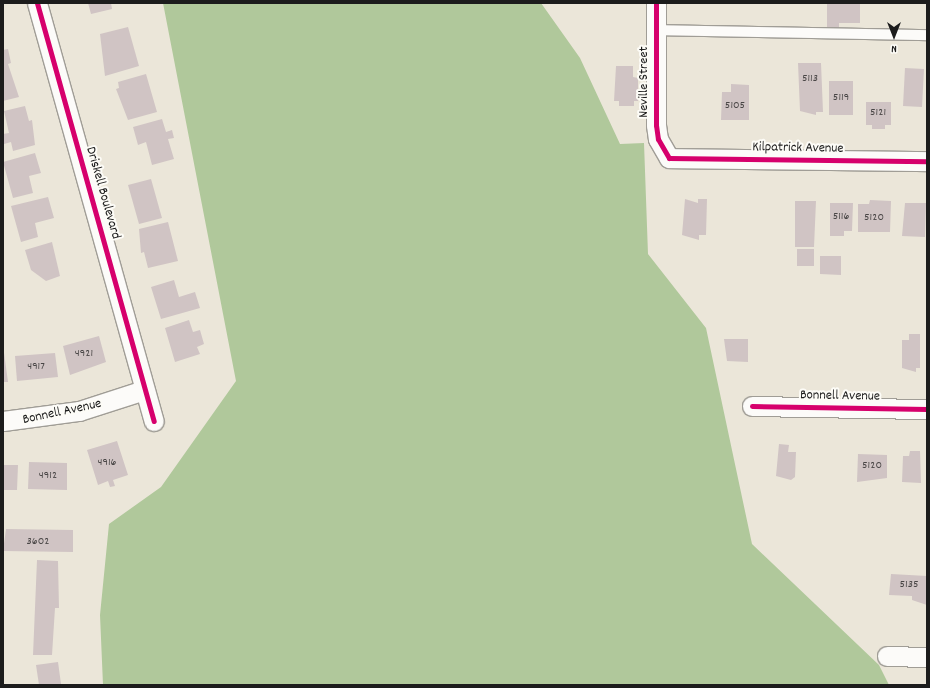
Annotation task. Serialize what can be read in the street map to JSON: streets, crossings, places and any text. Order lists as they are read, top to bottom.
{
  "streets": {
    "street": [
      "Neville Street",
      "Kilpatrick Avenue",
      "Driskell Boulevard",
      "Bonnell Avenue"
    ]
  },
  "crossings": [
    ["Neville Street", "Kilpatrick Avenue"],
    ["Driskell Boulevard", "Bonnell Avenue"]
  ],
  "house_numbers": [
    "5113",
    "5119",
    "5105",
    "5121",
    "5116",
    "5120",
    "4921",
    "4917",
    "4916",
    "5120",
    "4912",
    "3602",
    "5135"
  ],
  "north": "bottom"
}
